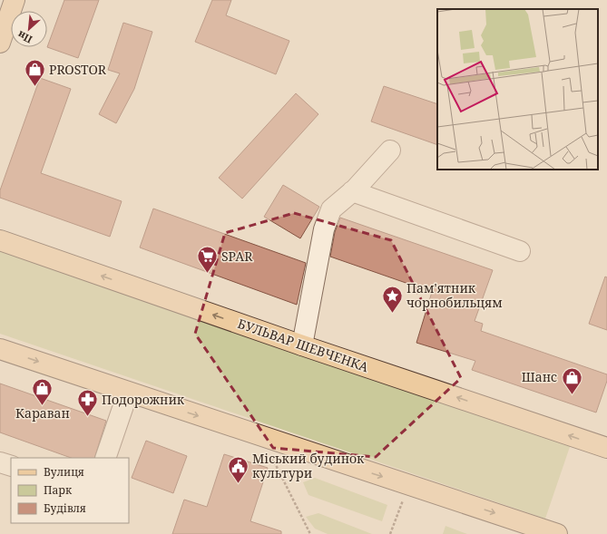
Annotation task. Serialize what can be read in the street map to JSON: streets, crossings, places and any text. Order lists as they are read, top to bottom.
{
  "streets": {
    "main road": ["БУЛЬВАР ШЕВЧЕНКА"]
  },
  "places": {
    "shop": ["PROSTOR", "Шанс", "Караван"],
    "supermarket": ["SPAR"],
    "place": ["Пам'ятник чорнобильцям"],
    "pharmacy": ["Подорожник"],
    "public building": ["Міський будинок культури"]
  },
  "legend": ["Вулиця", "Парк", "Будівля"],
  "north": "bottom left"
}
